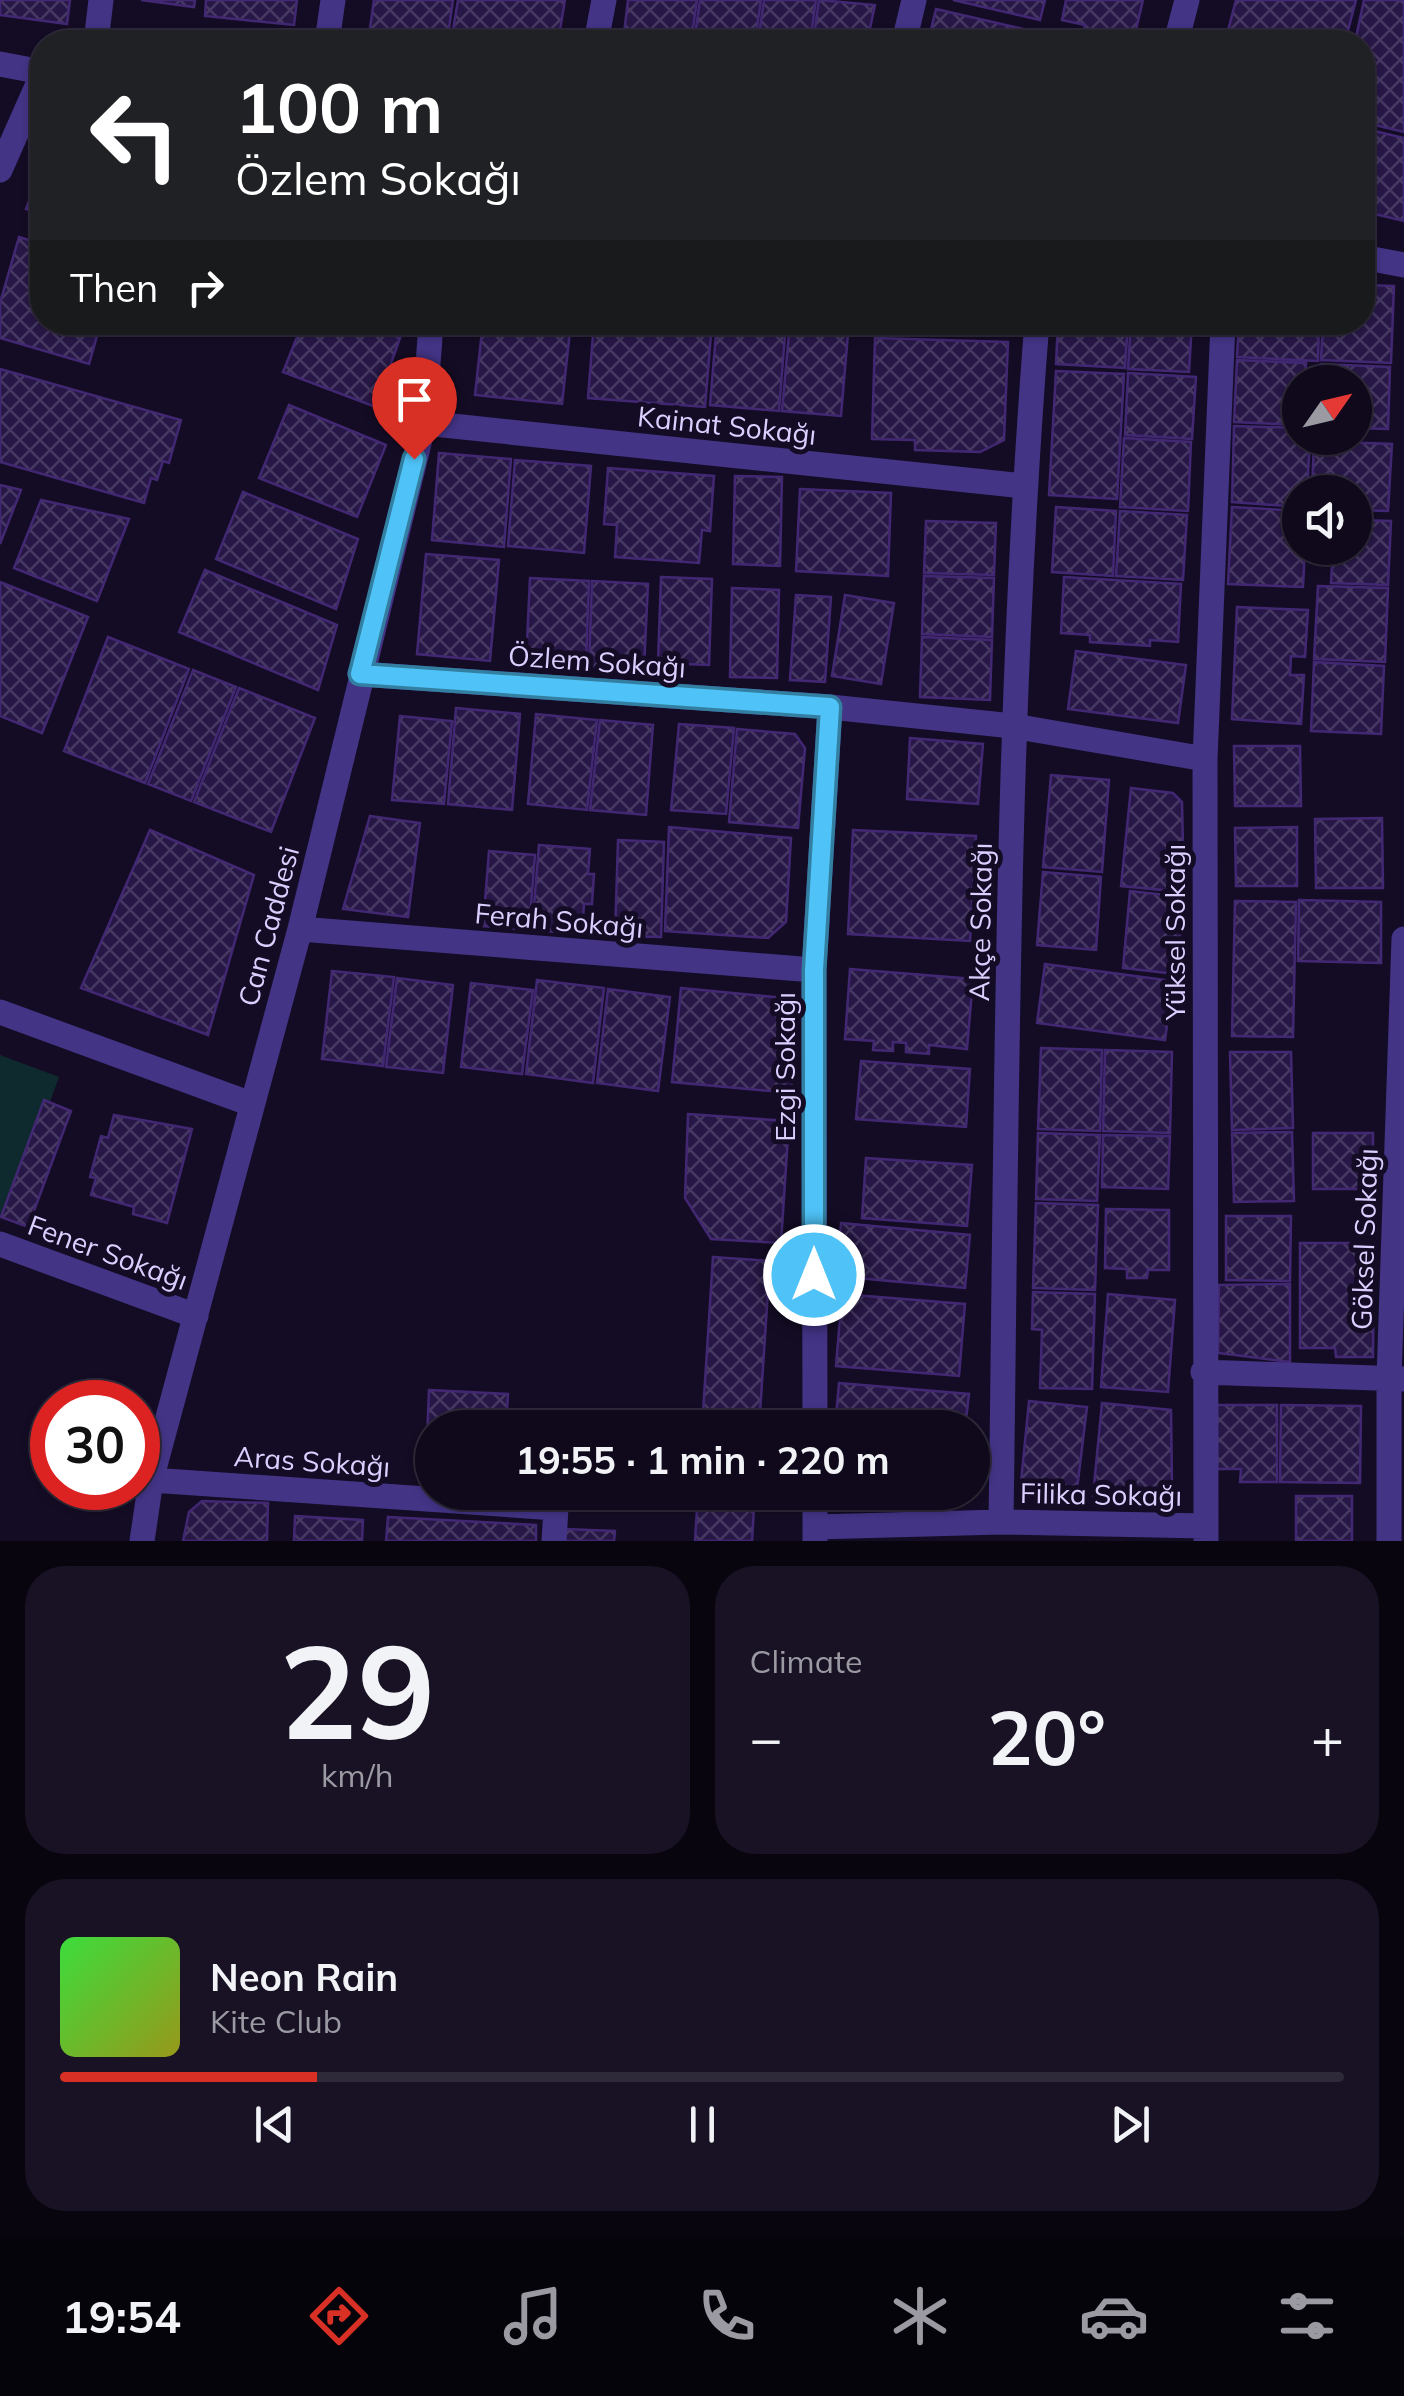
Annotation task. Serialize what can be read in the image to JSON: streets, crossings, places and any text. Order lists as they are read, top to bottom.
{
  "streets": {
    "street": [
      "Kainat Sokağı",
      "Özlem Sokağı",
      "Ferah Sokağı",
      "Akçe Sokağı",
      "Can Caddesi",
      "Yüksel Sokağı",
      "Ezgi Sokağı",
      "Göksel Sokağı",
      "Fener Sokağı",
      "Aras Sokağı",
      "Filika Sokağı"
    ]
  },
  "crossings": [
    ["Kainat Sokağı", "Akçe Sokağı"],
    ["Kainat Sokağı", "Can Caddesi"],
    ["Özlem Sokağı", "Akçe Sokağı"],
    ["Özlem Sokağı", "Can Caddesi"],
    ["Özlem Sokağı", "Yüksel Sokağı"],
    ["Özlem Sokağı", "Ezgi Sokağı"],
    ["Ferah Sokağı", "Can Caddesi"],
    ["Ferah Sokağı", "Ezgi Sokağı"],
    ["Akçe Sokağı", "Filika Sokağı"],
    ["Can Caddesi", "Fener Sokağı"],
    ["Yüksel Sokağı", "Filika Sokağı"]
  ],
  "north": "top right",
  "page": {
    "turn": ["100 m", "Özlem Sokağı"],
    "then": "Then",
    "limit": "30",
    "trip": "19:55 · 1 min · 220 m",
    "tile": [
      ["29", "km/h"],
      "Climate"
    ],
    "heat": ["−", "20°", "+"],
    "song": ["Neon Rain", "Kite Club"],
    "tabs": "19:54"
  }
}
